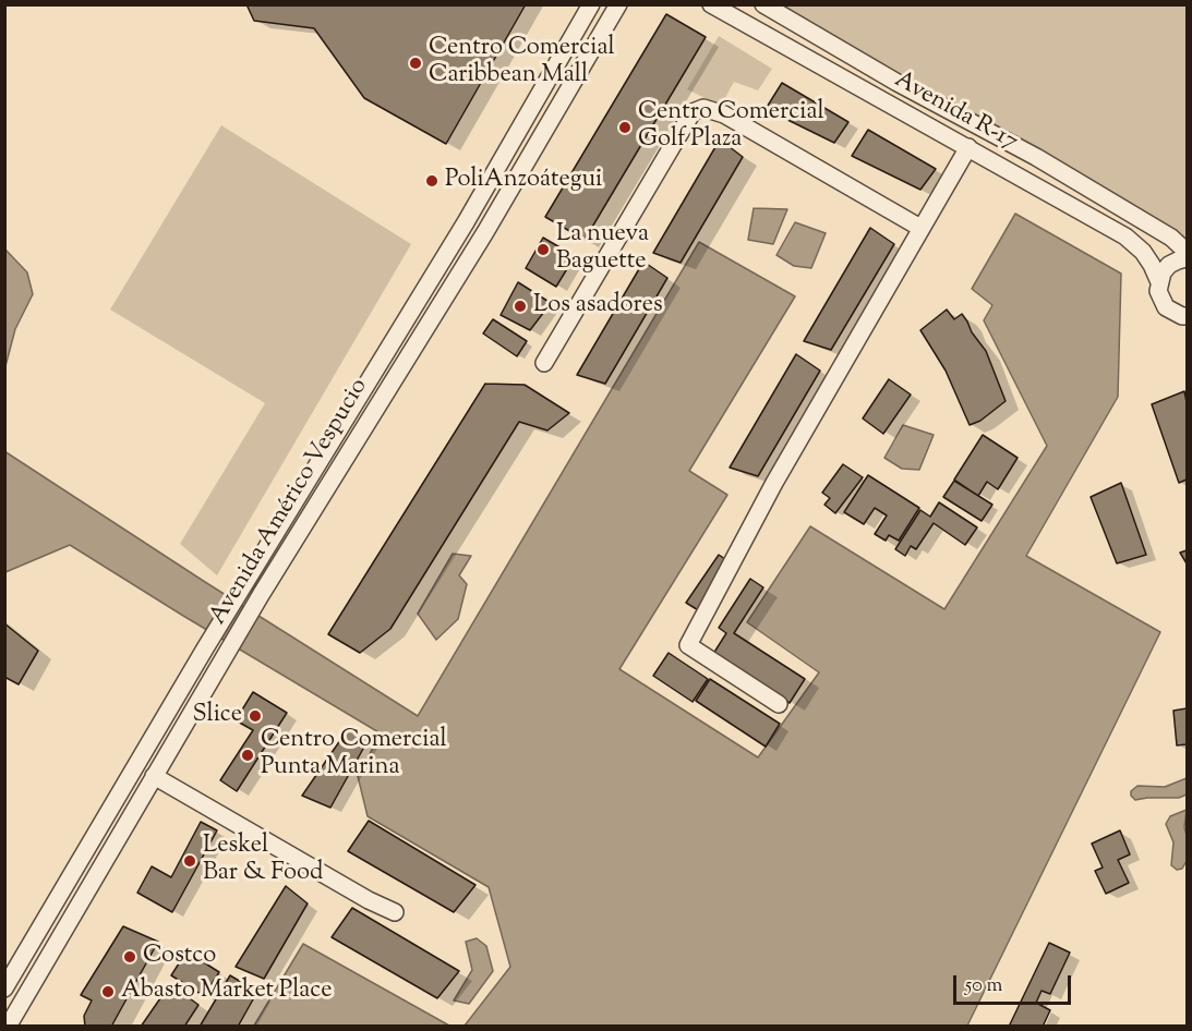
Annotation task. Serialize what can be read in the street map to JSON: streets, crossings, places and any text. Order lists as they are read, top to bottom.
{
  "streets": {
    "street": ["Avenida R-17", "Avenida Américo Vespucio"]
  },
  "places": [
    "Centro Comercial Caribbean Mall",
    "Centro Comercial Golf Plaza",
    "PoliAnzoátegui",
    "La nueva Baguette",
    "Los asadores",
    "Slice",
    "Centro Comercial Punta Marina",
    "Leskel Bar & Food",
    "Costco",
    "Abasto Market Place"
  ],
  "scale_bar": "50 m"
}
